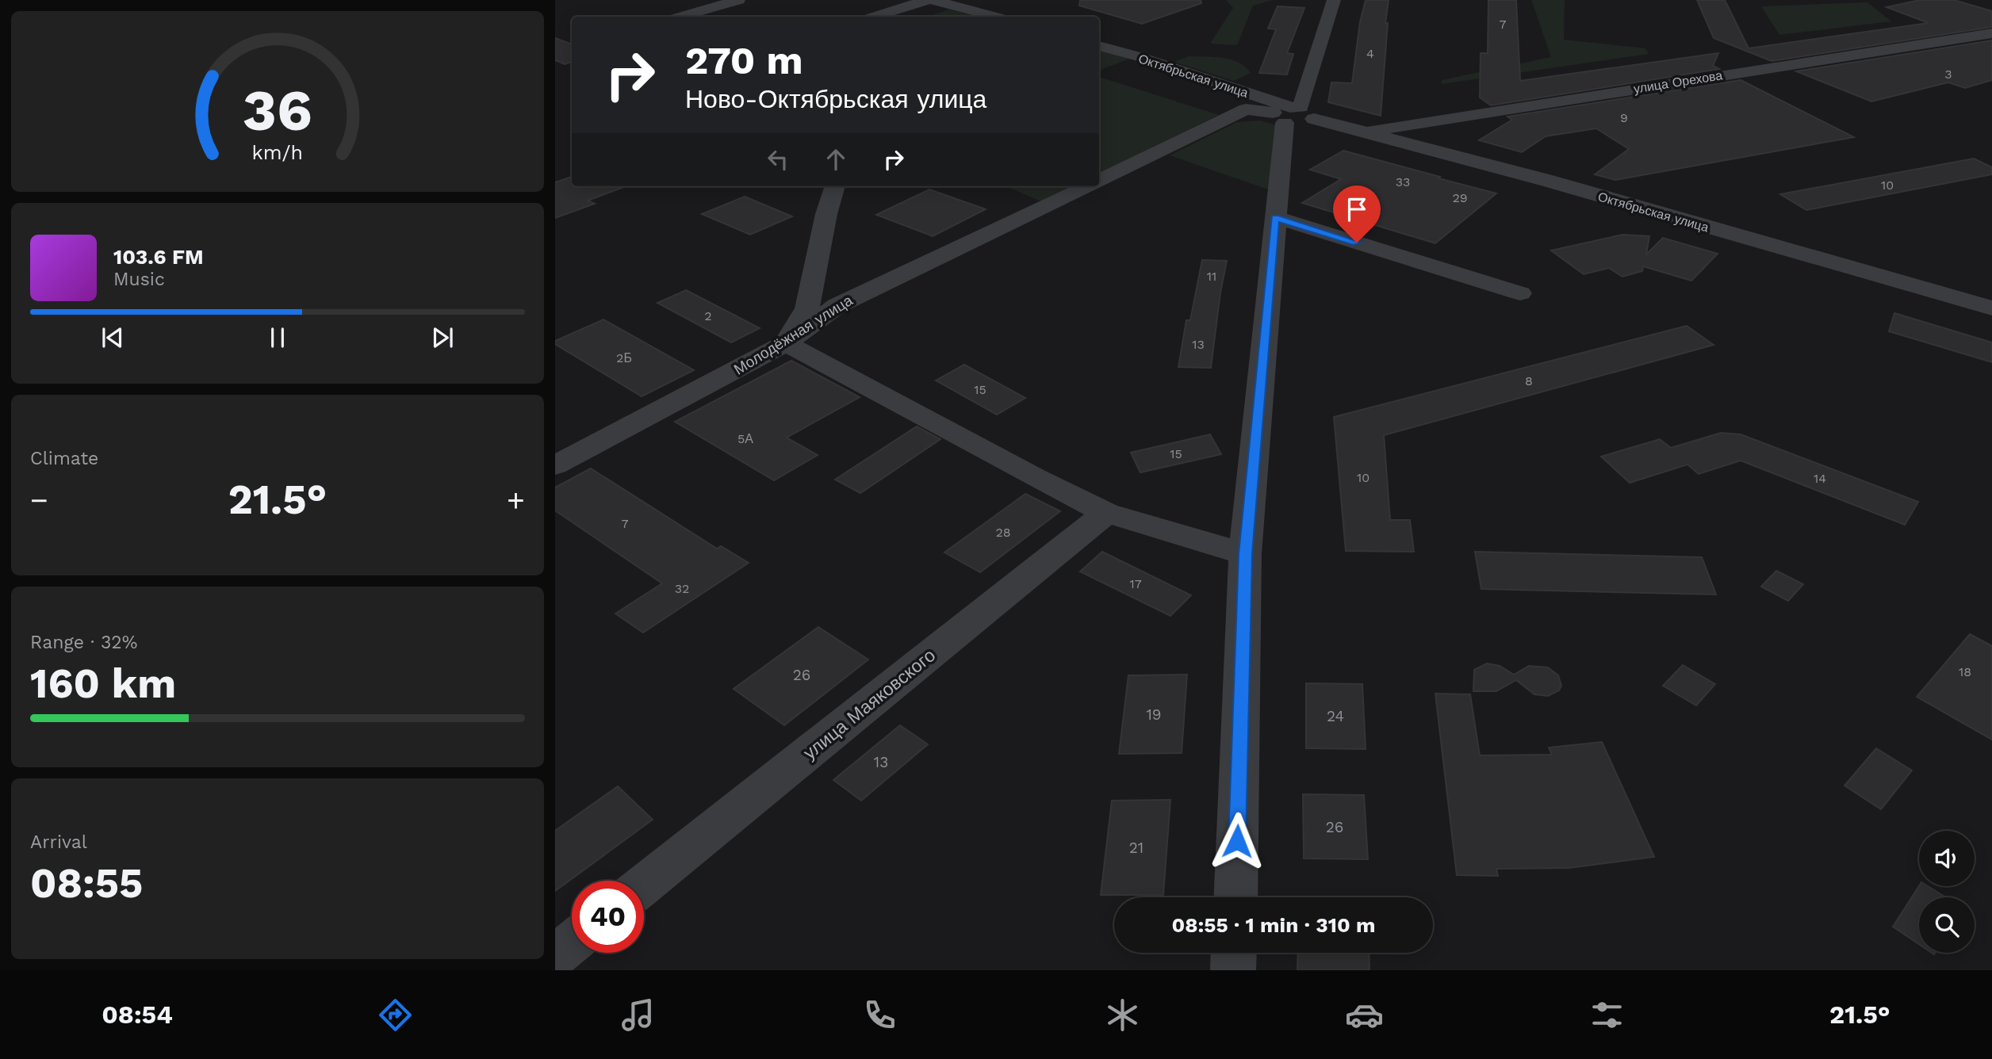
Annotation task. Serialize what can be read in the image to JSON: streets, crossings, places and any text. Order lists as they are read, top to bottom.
{
  "streets": {
    "street": [
      "Октябрьская улица",
      "улица Орехова",
      "Молодёжная улица",
      "улица Маяковского"
    ]
  },
  "crossings": [
    ["Октябрьская улица", "улица Орехова"],
    ["Октябрьская улица", "Молодёжная улица"]
  ],
  "house_numbers": [
    "7",
    "4",
    "3",
    "9",
    "33",
    "10",
    "29",
    "11",
    "2",
    "13",
    "2Б",
    "8",
    "15",
    "5А",
    "15",
    "10",
    "14",
    "7",
    "28",
    "17",
    "32",
    "18",
    "26",
    "19",
    "24",
    "13",
    "26",
    "21"
  ],
  "page": {
    "turn": ["270 m", "Ново-Октябрьская улица"],
    "song": ["103.6 FM", "Music"],
    "tile": [
      "Climate",
      ["Range · 32%", "160 km"],
      ["Arrival", "08:55"]
    ],
    "heat": ["−", "21.5°", "+"],
    "limit": "40",
    "trip": "08:55 · 1 min · 310 m",
    "tabs": ["08:54", "21.5°"],
    "gauge": ["36", "km/h"]
  }
}
